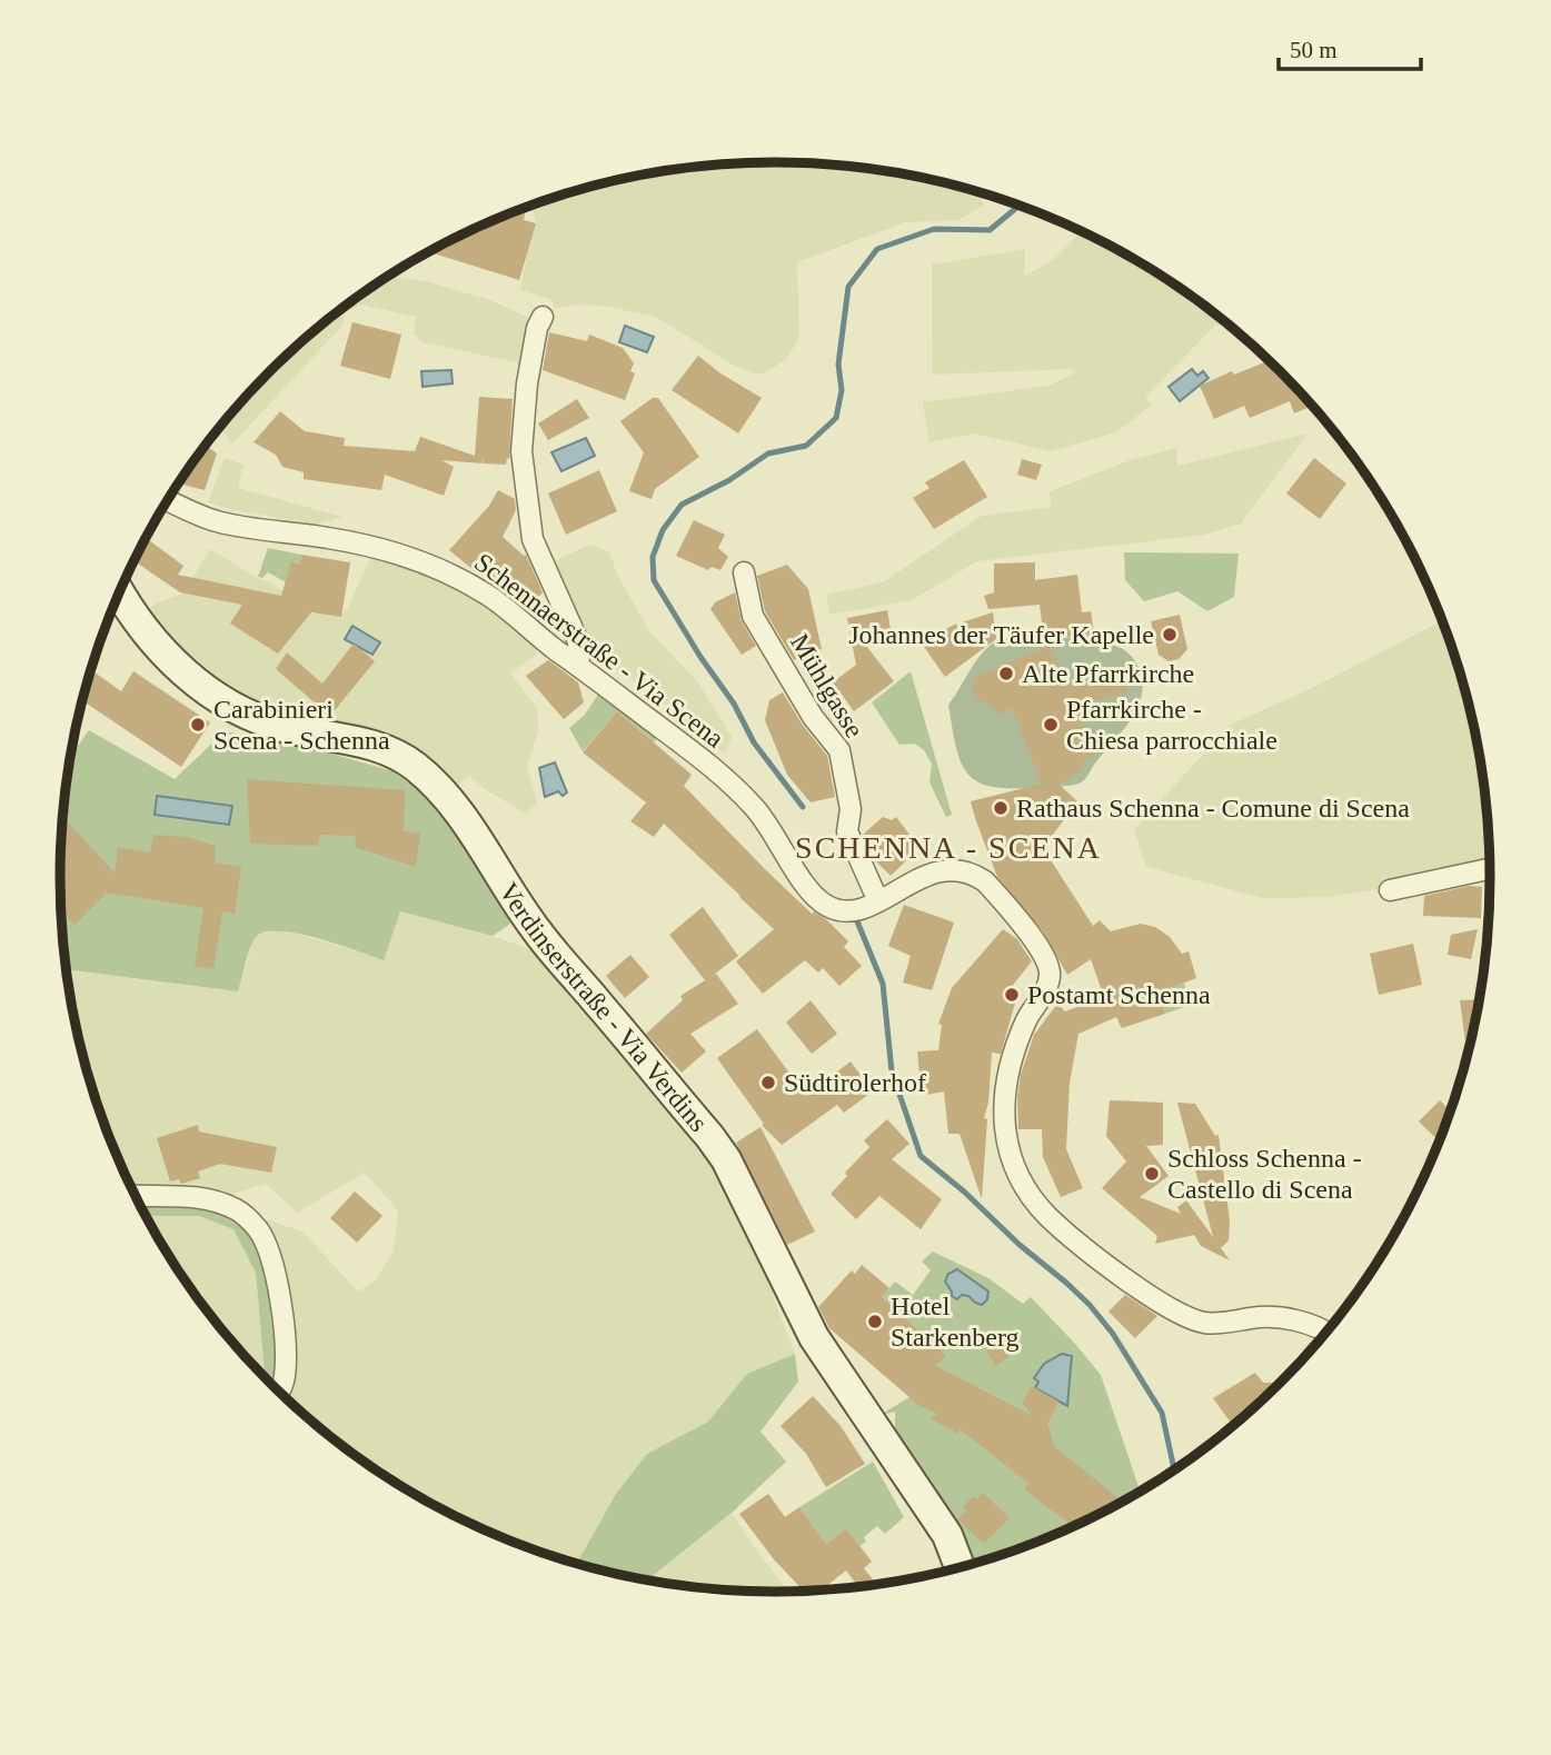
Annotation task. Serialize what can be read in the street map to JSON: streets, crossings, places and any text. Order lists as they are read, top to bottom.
{
  "streets": {
    "street": ["Schennaerstraße - Via Scena", "Mühlgasse", "Verdinserstraße - Via Verdins"]
  },
  "crossings": [
    ["Schennaerstraße - Via Scena", "Mühlgasse"]
  ],
  "districts": ["SCHENNA - SCENA"],
  "places": [
    "Johannes der Täufer Kapelle",
    "Alte Pfarrkirche",
    "Carabinieri Scena - Schenna",
    "Pfarrkirche - Chiesa parrocchiale",
    "Rathaus Schenna - Comune di Scena",
    "Postamt Schenna",
    "Südtirolerhof",
    "Schloss Schenna - Castello di Scena",
    "Hotel Starkenberg"
  ],
  "scale_bar": "50 m"
}
